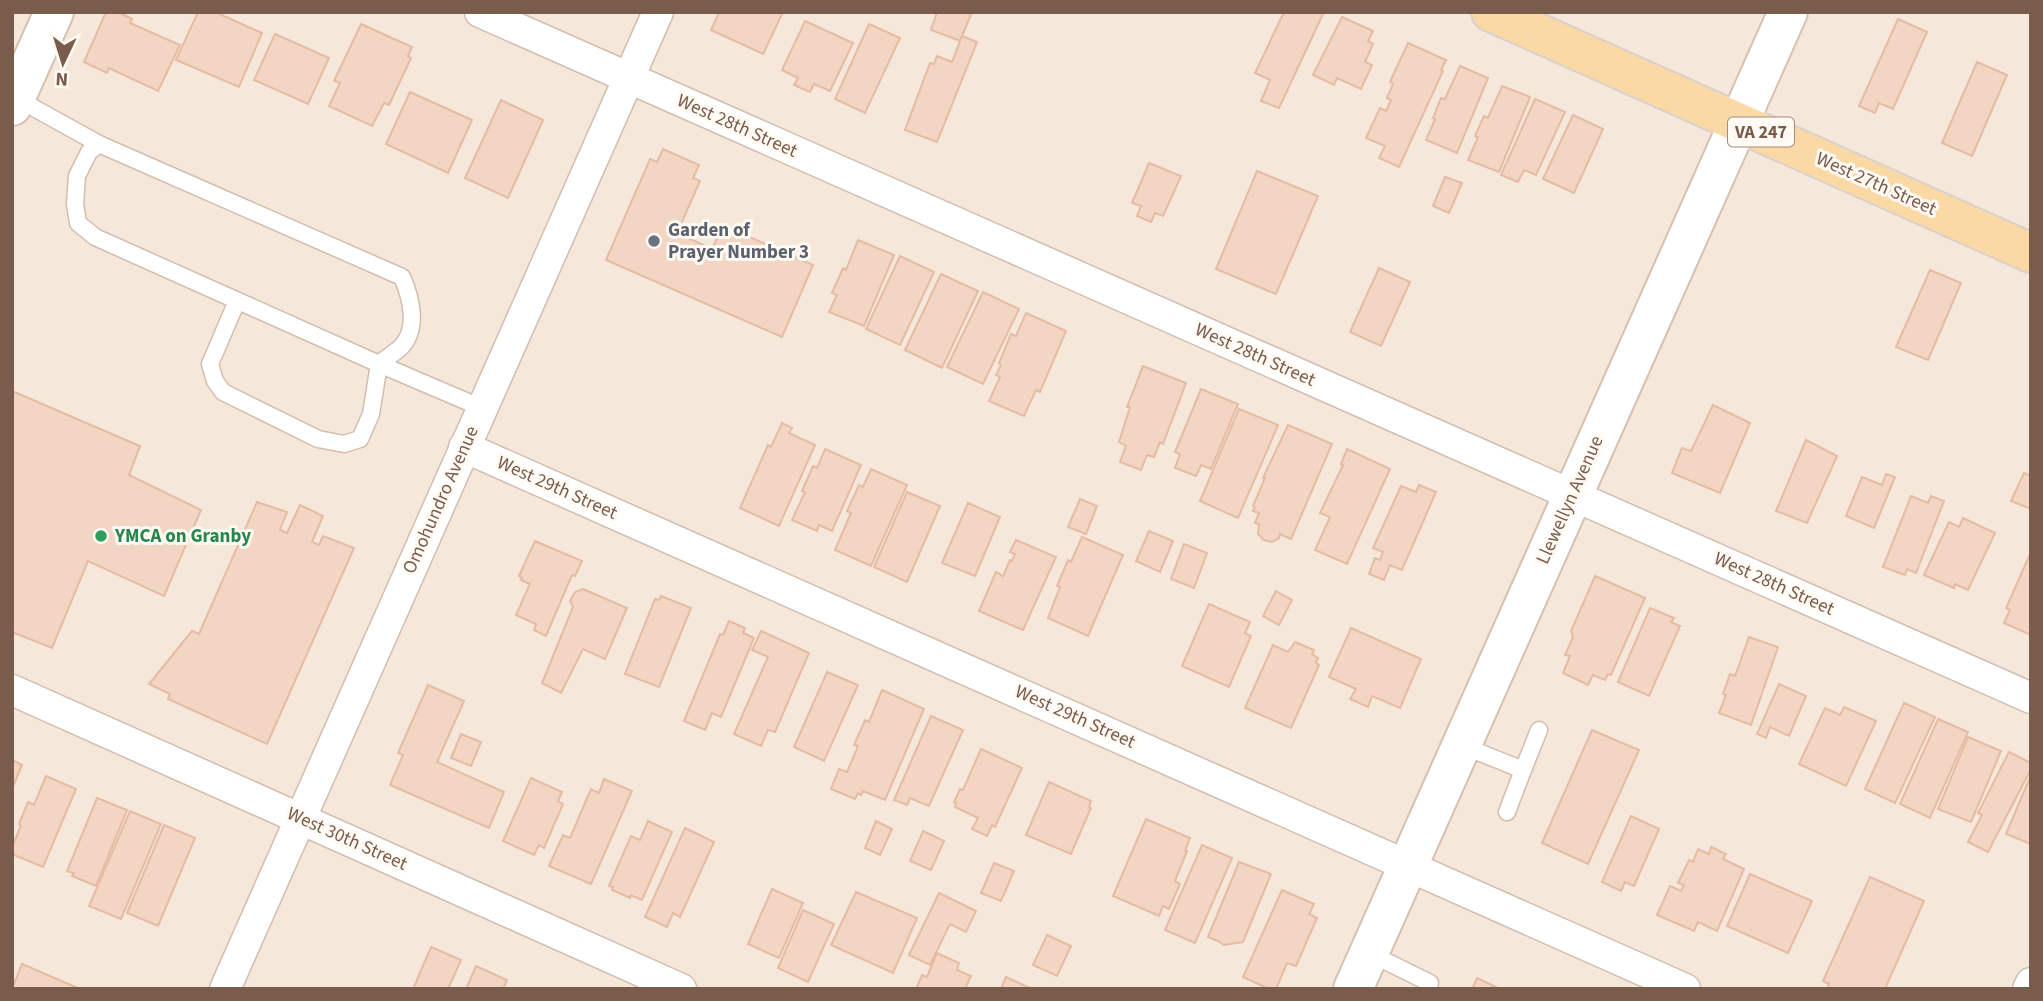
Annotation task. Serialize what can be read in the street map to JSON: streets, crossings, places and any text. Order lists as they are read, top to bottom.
{
  "streets": {
    "main road": ["VA 247", "West 27th Street"],
    "street": [
      "West 28th Street",
      "West 29th Street",
      "Omohundro Avenue",
      "Llewellyn Avenue",
      "West 30th Street"
    ]
  },
  "crossings": [
    ["West 28th Street", "Omohundro Avenue"],
    ["West 28th Street", "Llewellyn Avenue"],
    ["West 27th Street", "Llewellyn Avenue"],
    ["West 29th Street", "Omohundro Avenue"],
    ["West 29th Street", "Llewellyn Avenue"],
    ["Omohundro Avenue", "West 30th Street"]
  ],
  "places": ["Garden of Prayer Number 3", "YMCA on Granby"],
  "north": "bottom"
}
